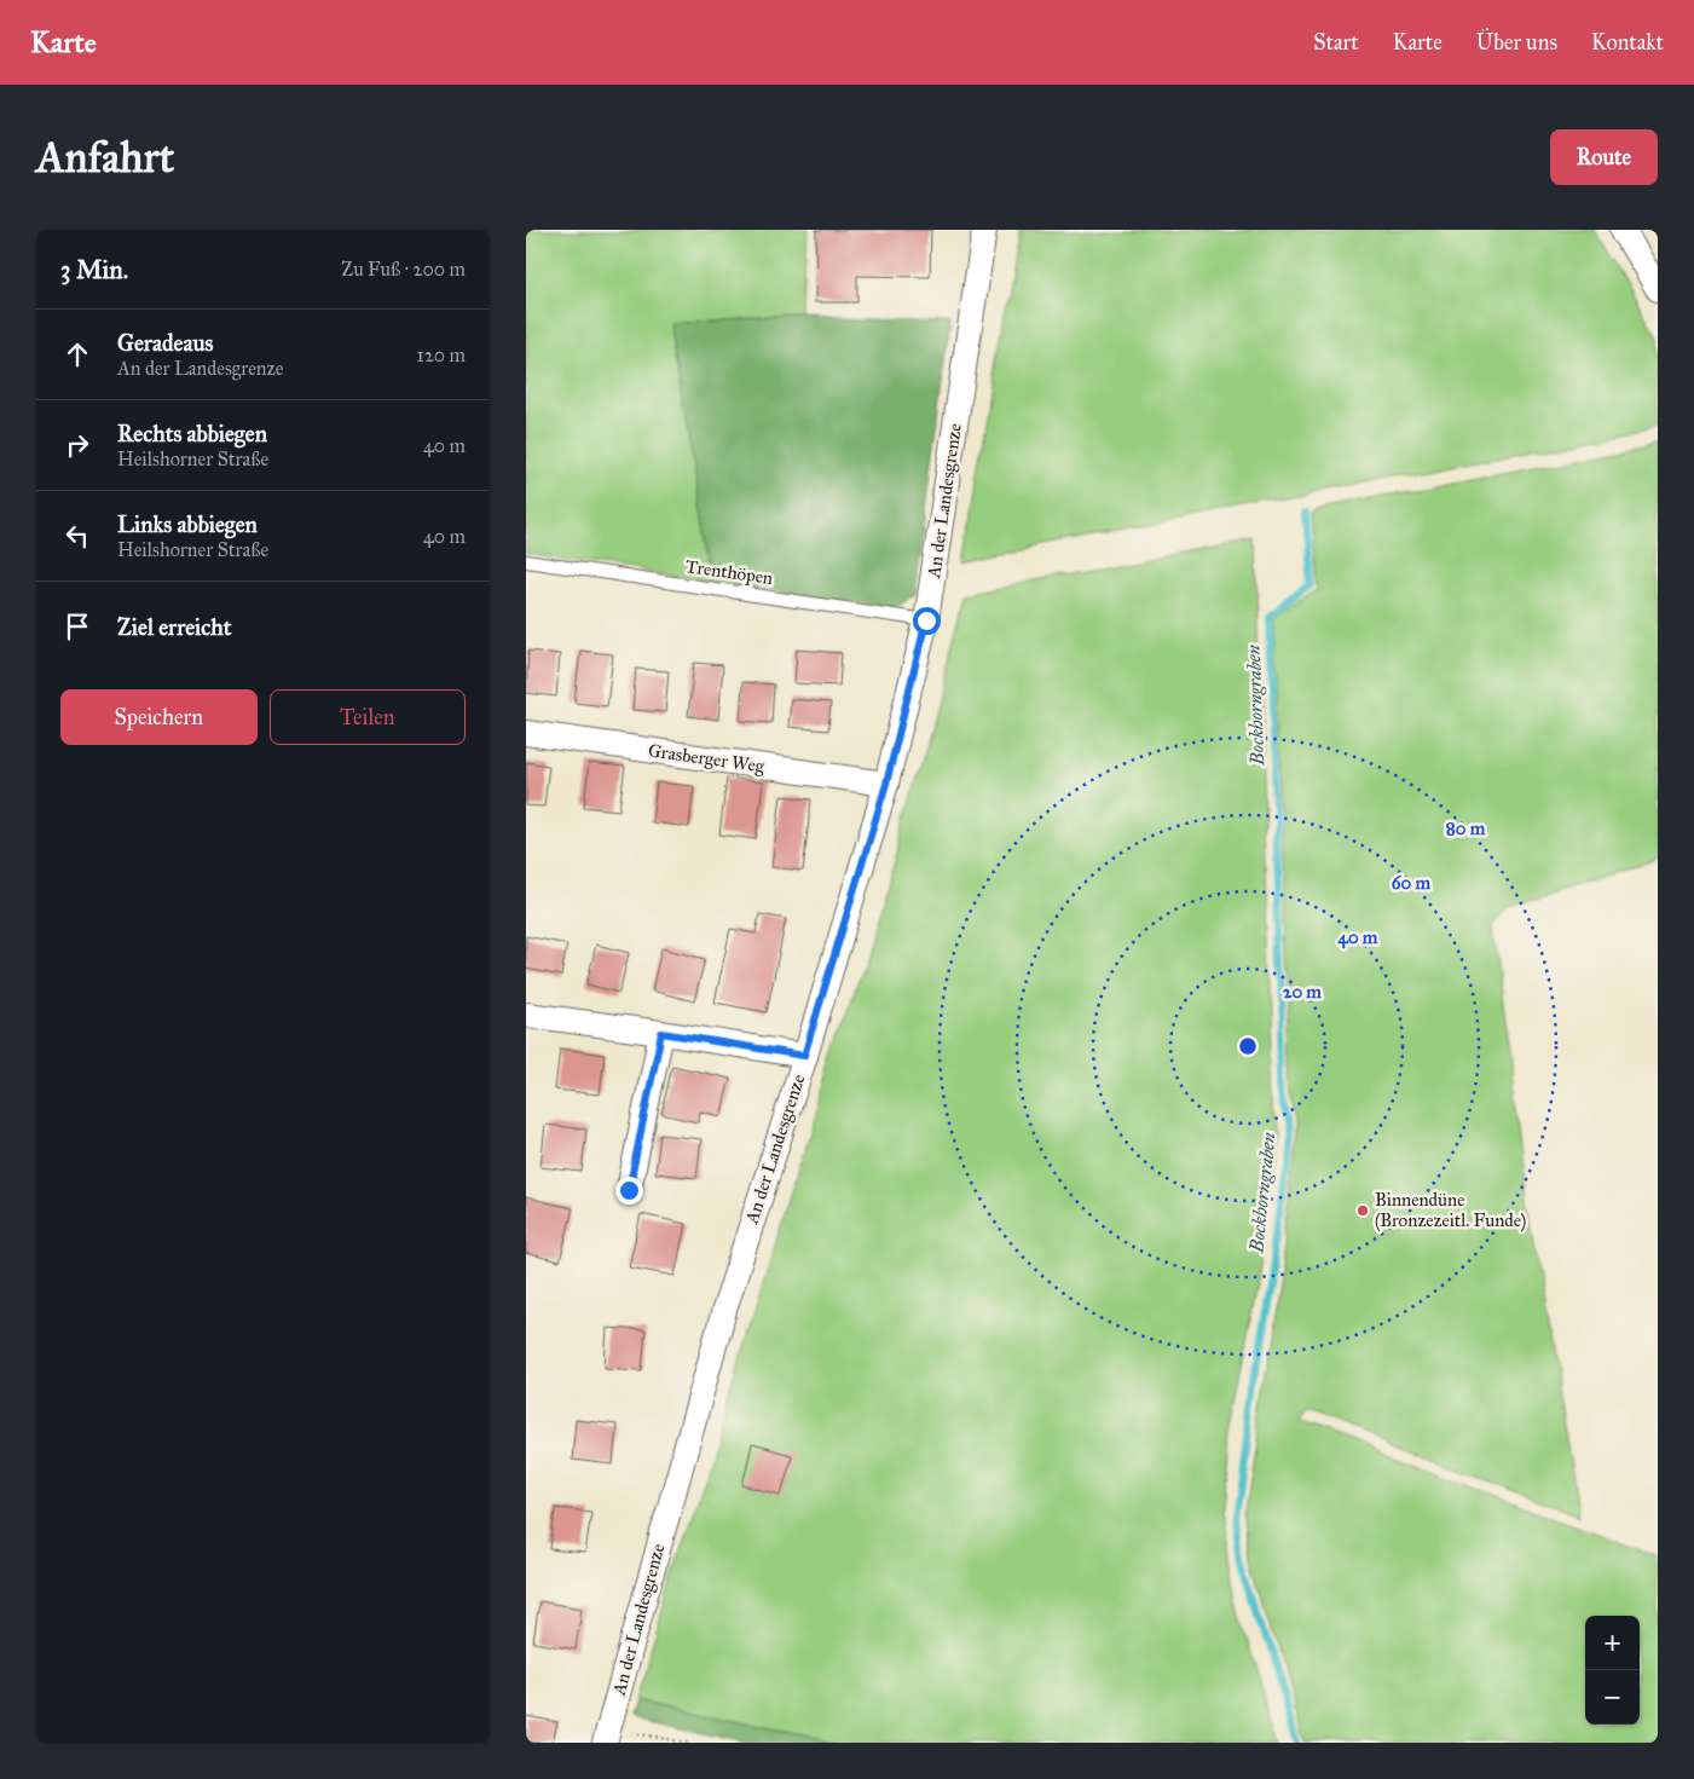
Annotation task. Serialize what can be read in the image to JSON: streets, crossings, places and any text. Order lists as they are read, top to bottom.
{
  "streets": {
    "street": ["An der Landesgrenze", "Grasberger Weg"],
    "lane": ["Trenthöpen"]
  },
  "crossings": [
    ["An der Landesgrenze", "Trenthöpen"],
    ["An der Landesgrenze", "Grasberger Weg"]
  ],
  "water": ["Bockhorngraben"],
  "places": ["Binnendüne (Bronzezeitl. Funde)"],
  "page": {
    "header": "Karte",
    "nav": [
      "Start",
      "Karte",
      "Über uns",
      "Kontakt"
    ],
    "buttons": [
      "Route",
      ["Speichern", "Teilen"]
    ],
    "title": "Anfahrt",
    "heading": ["3 Min.", "Zu Fuß · 200 m"],
    "list": [
      ["Geradeaus", "An der Landesgrenze", "120 m"],
      ["Rechts abbiegen", "Heilshorner Straße", "40 m"],
      ["Links abbiegen", "Heilshorner Straße", "40 m"],
      "Ziel erreicht"
    ],
    "map_buttons": ["+", "−"]
  },
  "rings": [
    "80 m",
    "60 m",
    "40 m",
    "20 m"
  ]
}
